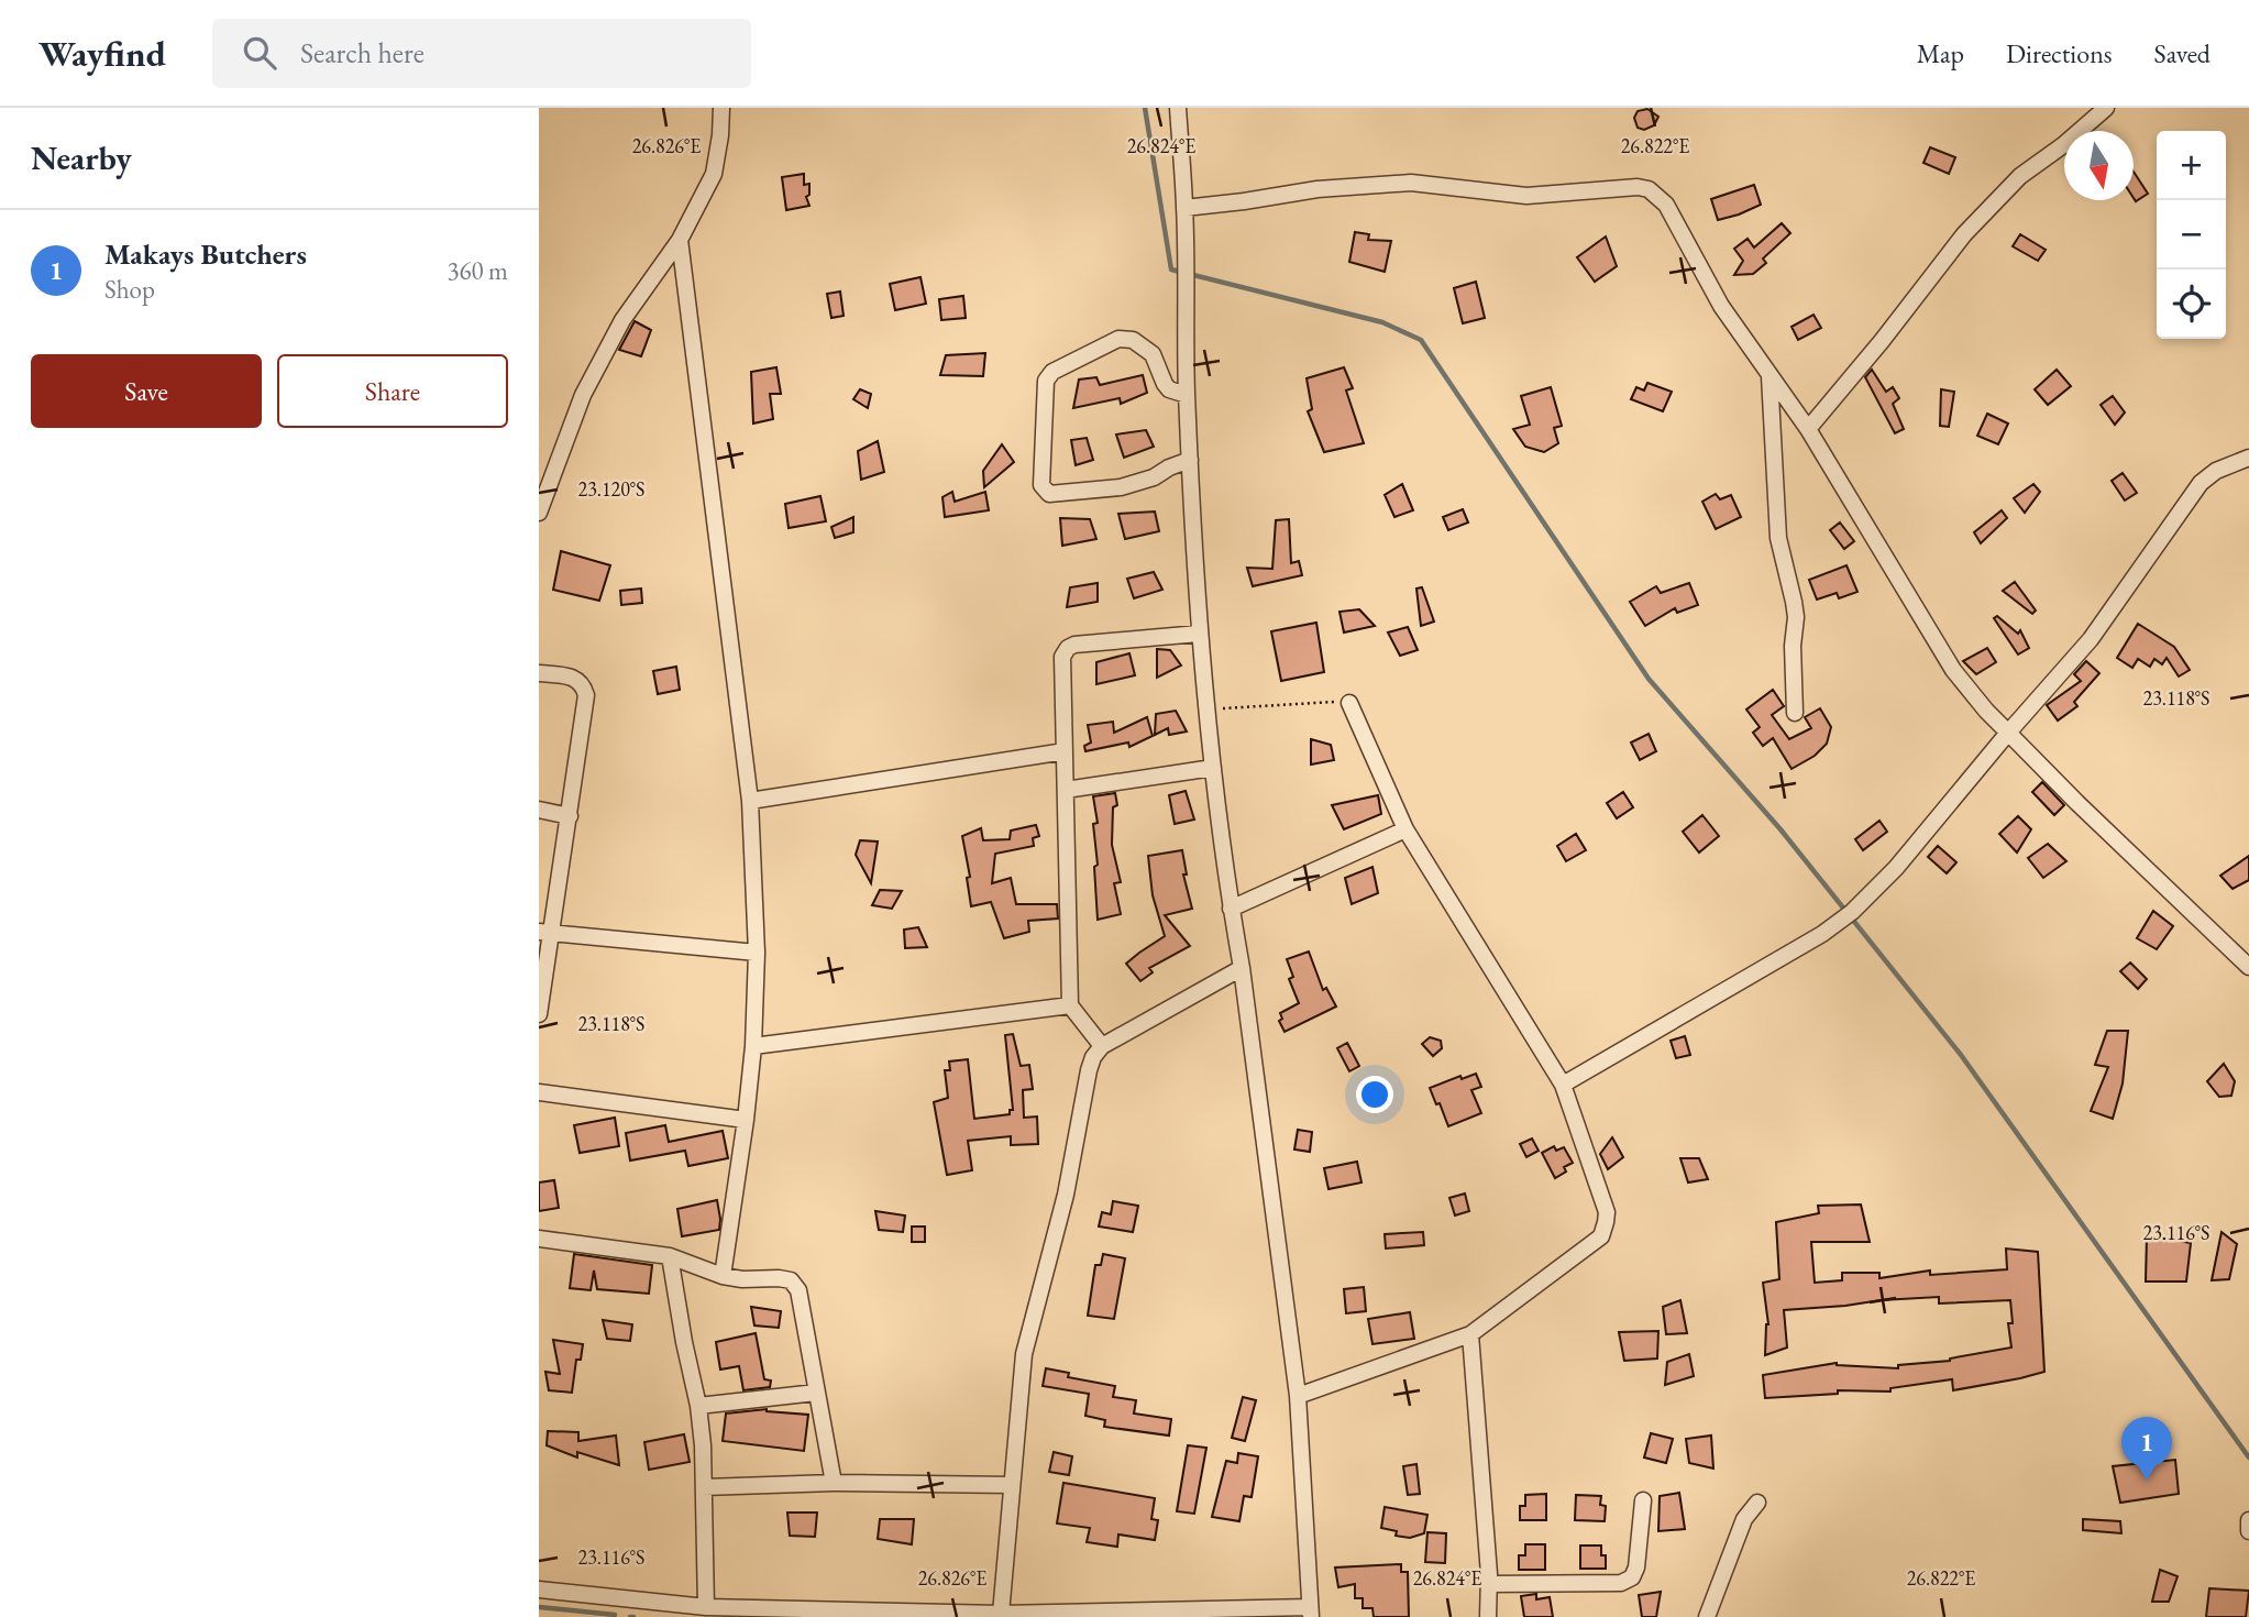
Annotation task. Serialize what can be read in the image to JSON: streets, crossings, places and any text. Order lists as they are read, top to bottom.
{
  "north": "bottom",
  "page": {
    "header": "Wayfind",
    "search": "Search here",
    "nav": ["Map", "Directions", "Saved"],
    "heading": "Nearby",
    "map_buttons": ["+", "−"],
    "list": [
      {
        "mark": "1",
        "name": "Makays Butchers",
        "note": "Shop",
        "value": "360 m"
      }
    ],
    "buttons": ["Save", "Share"],
    "pins": "1"
  },
  "coordinates": [
    "26.826°E",
    "26.824°E",
    "26.822°E",
    "23.120°S",
    "23.118°S",
    "23.116°S"
  ]
}
